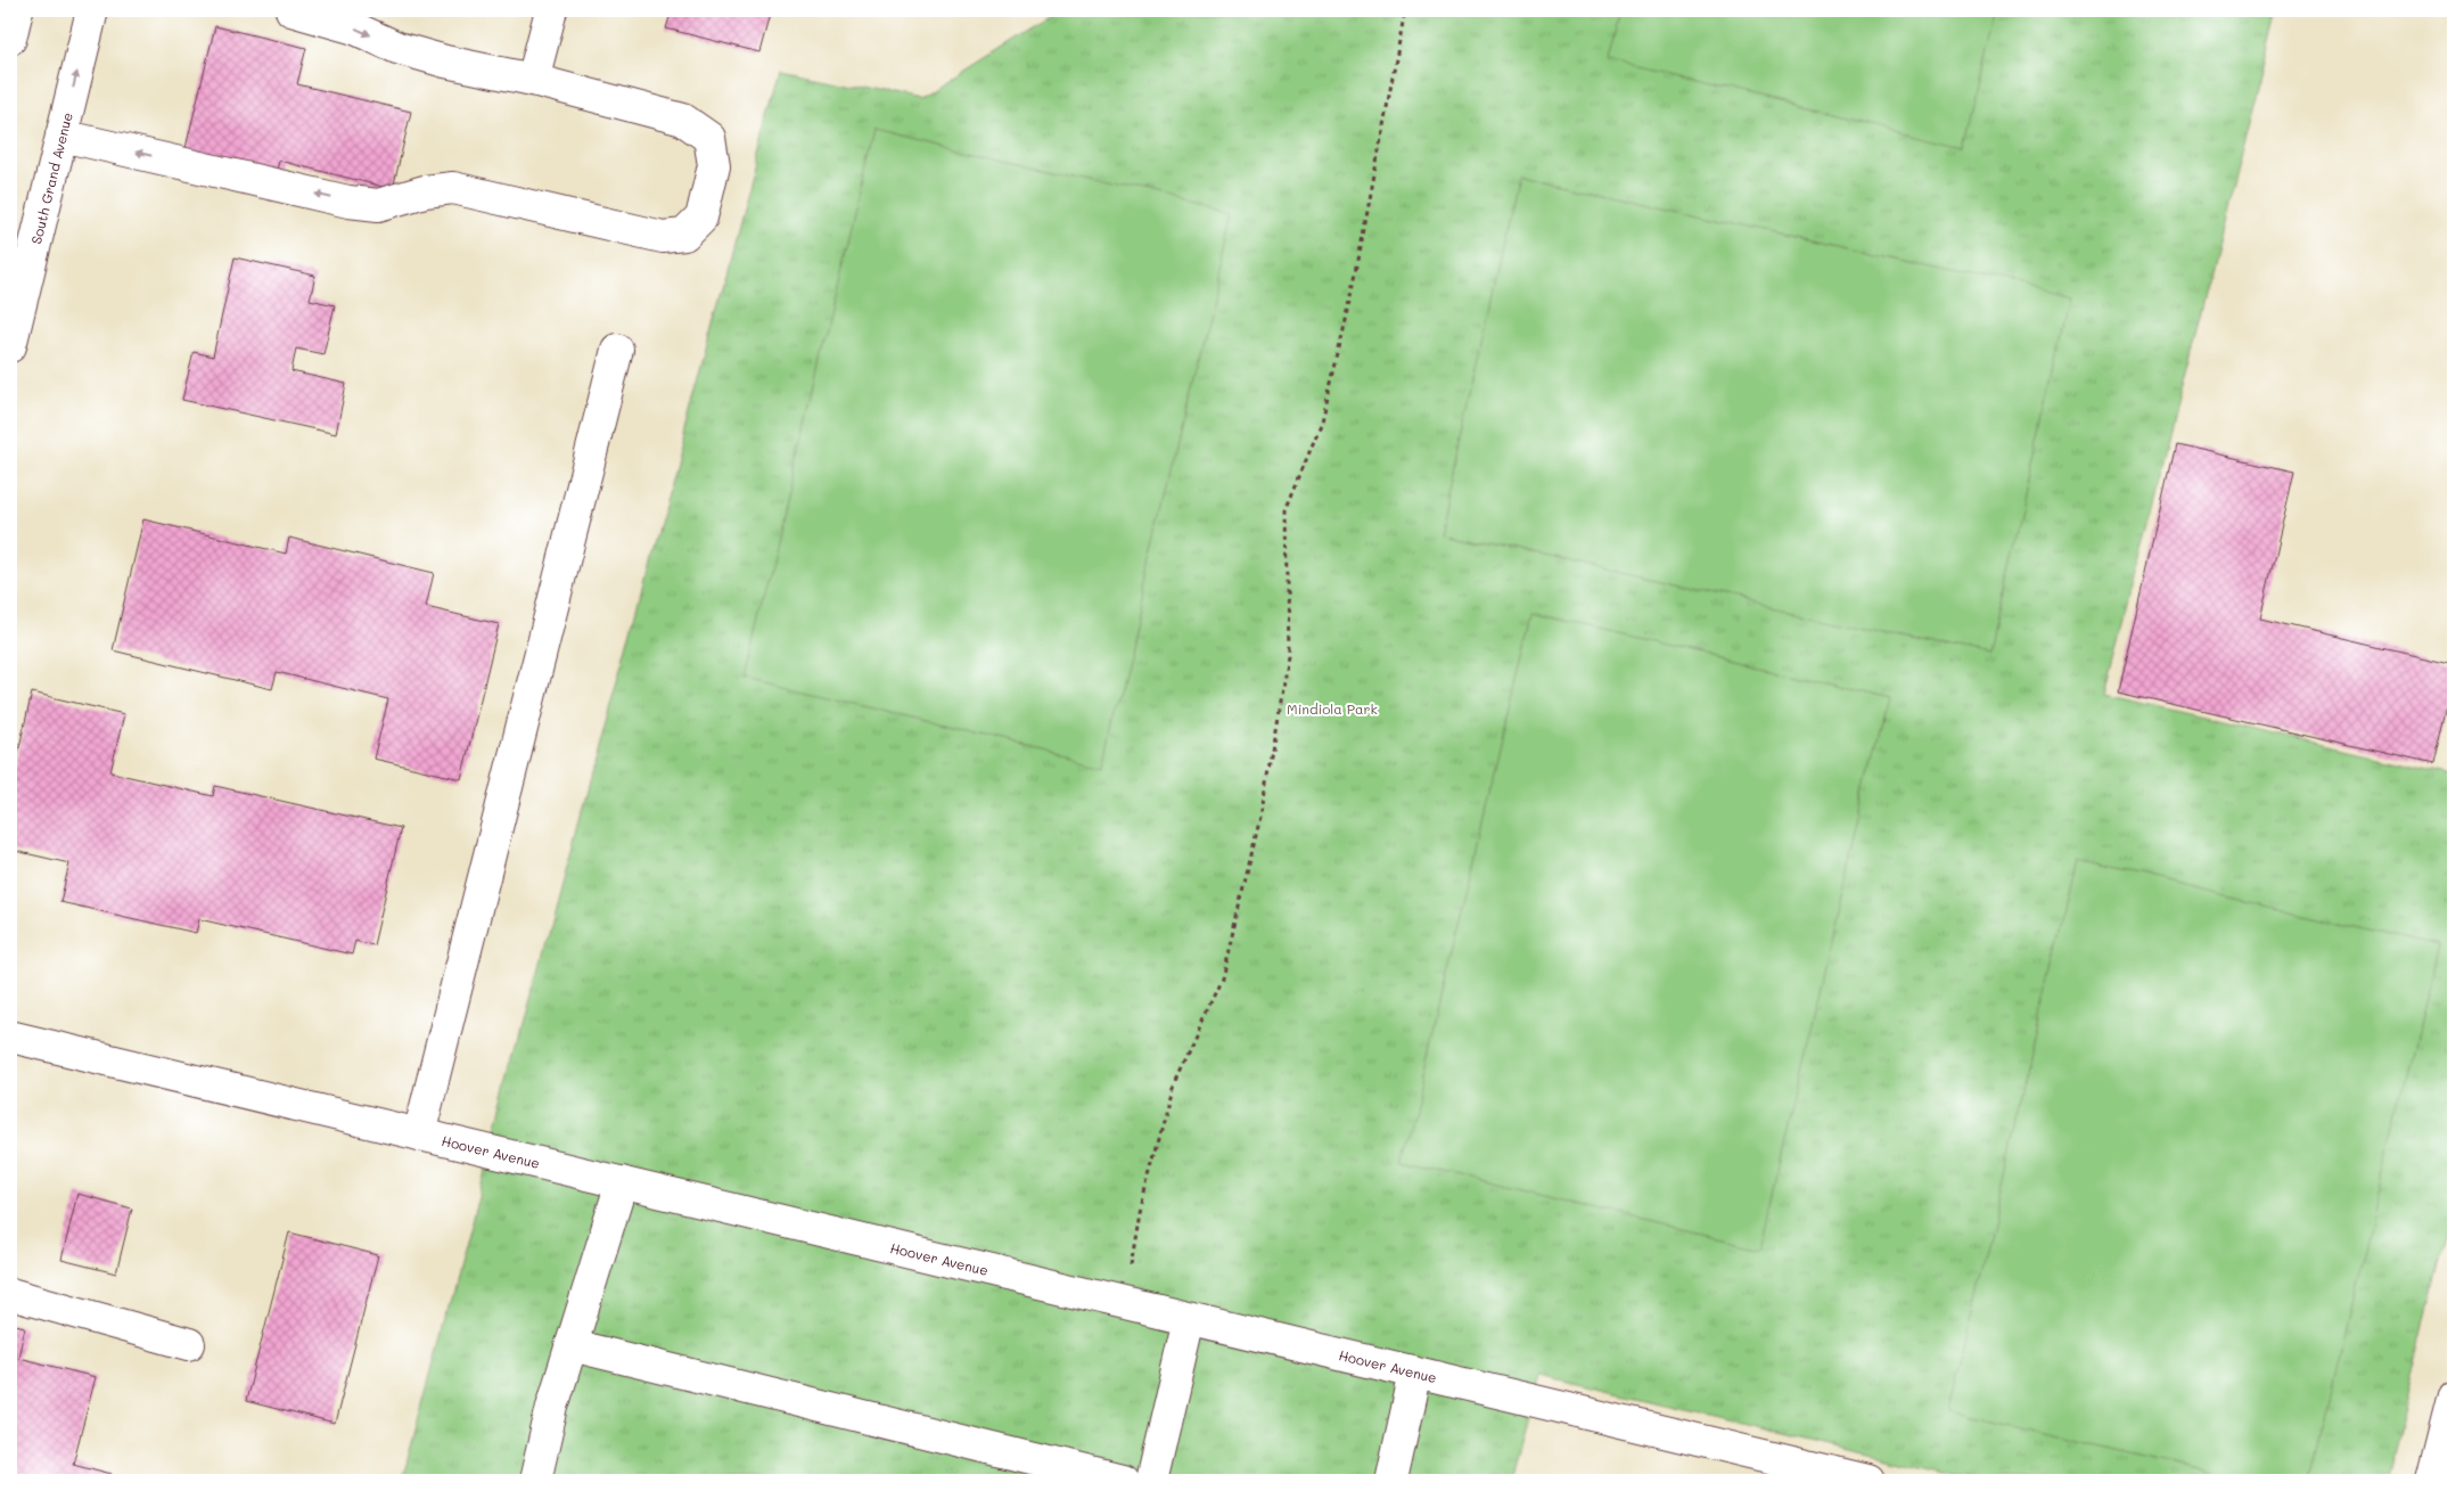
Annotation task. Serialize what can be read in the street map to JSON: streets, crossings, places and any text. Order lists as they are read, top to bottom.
{
  "streets": {
    "street": ["South Grand Avenue", "Hoover Avenue"]
  },
  "one_way": ["South Grand Avenue"],
  "parks": ["Mindiola Park"]
}
